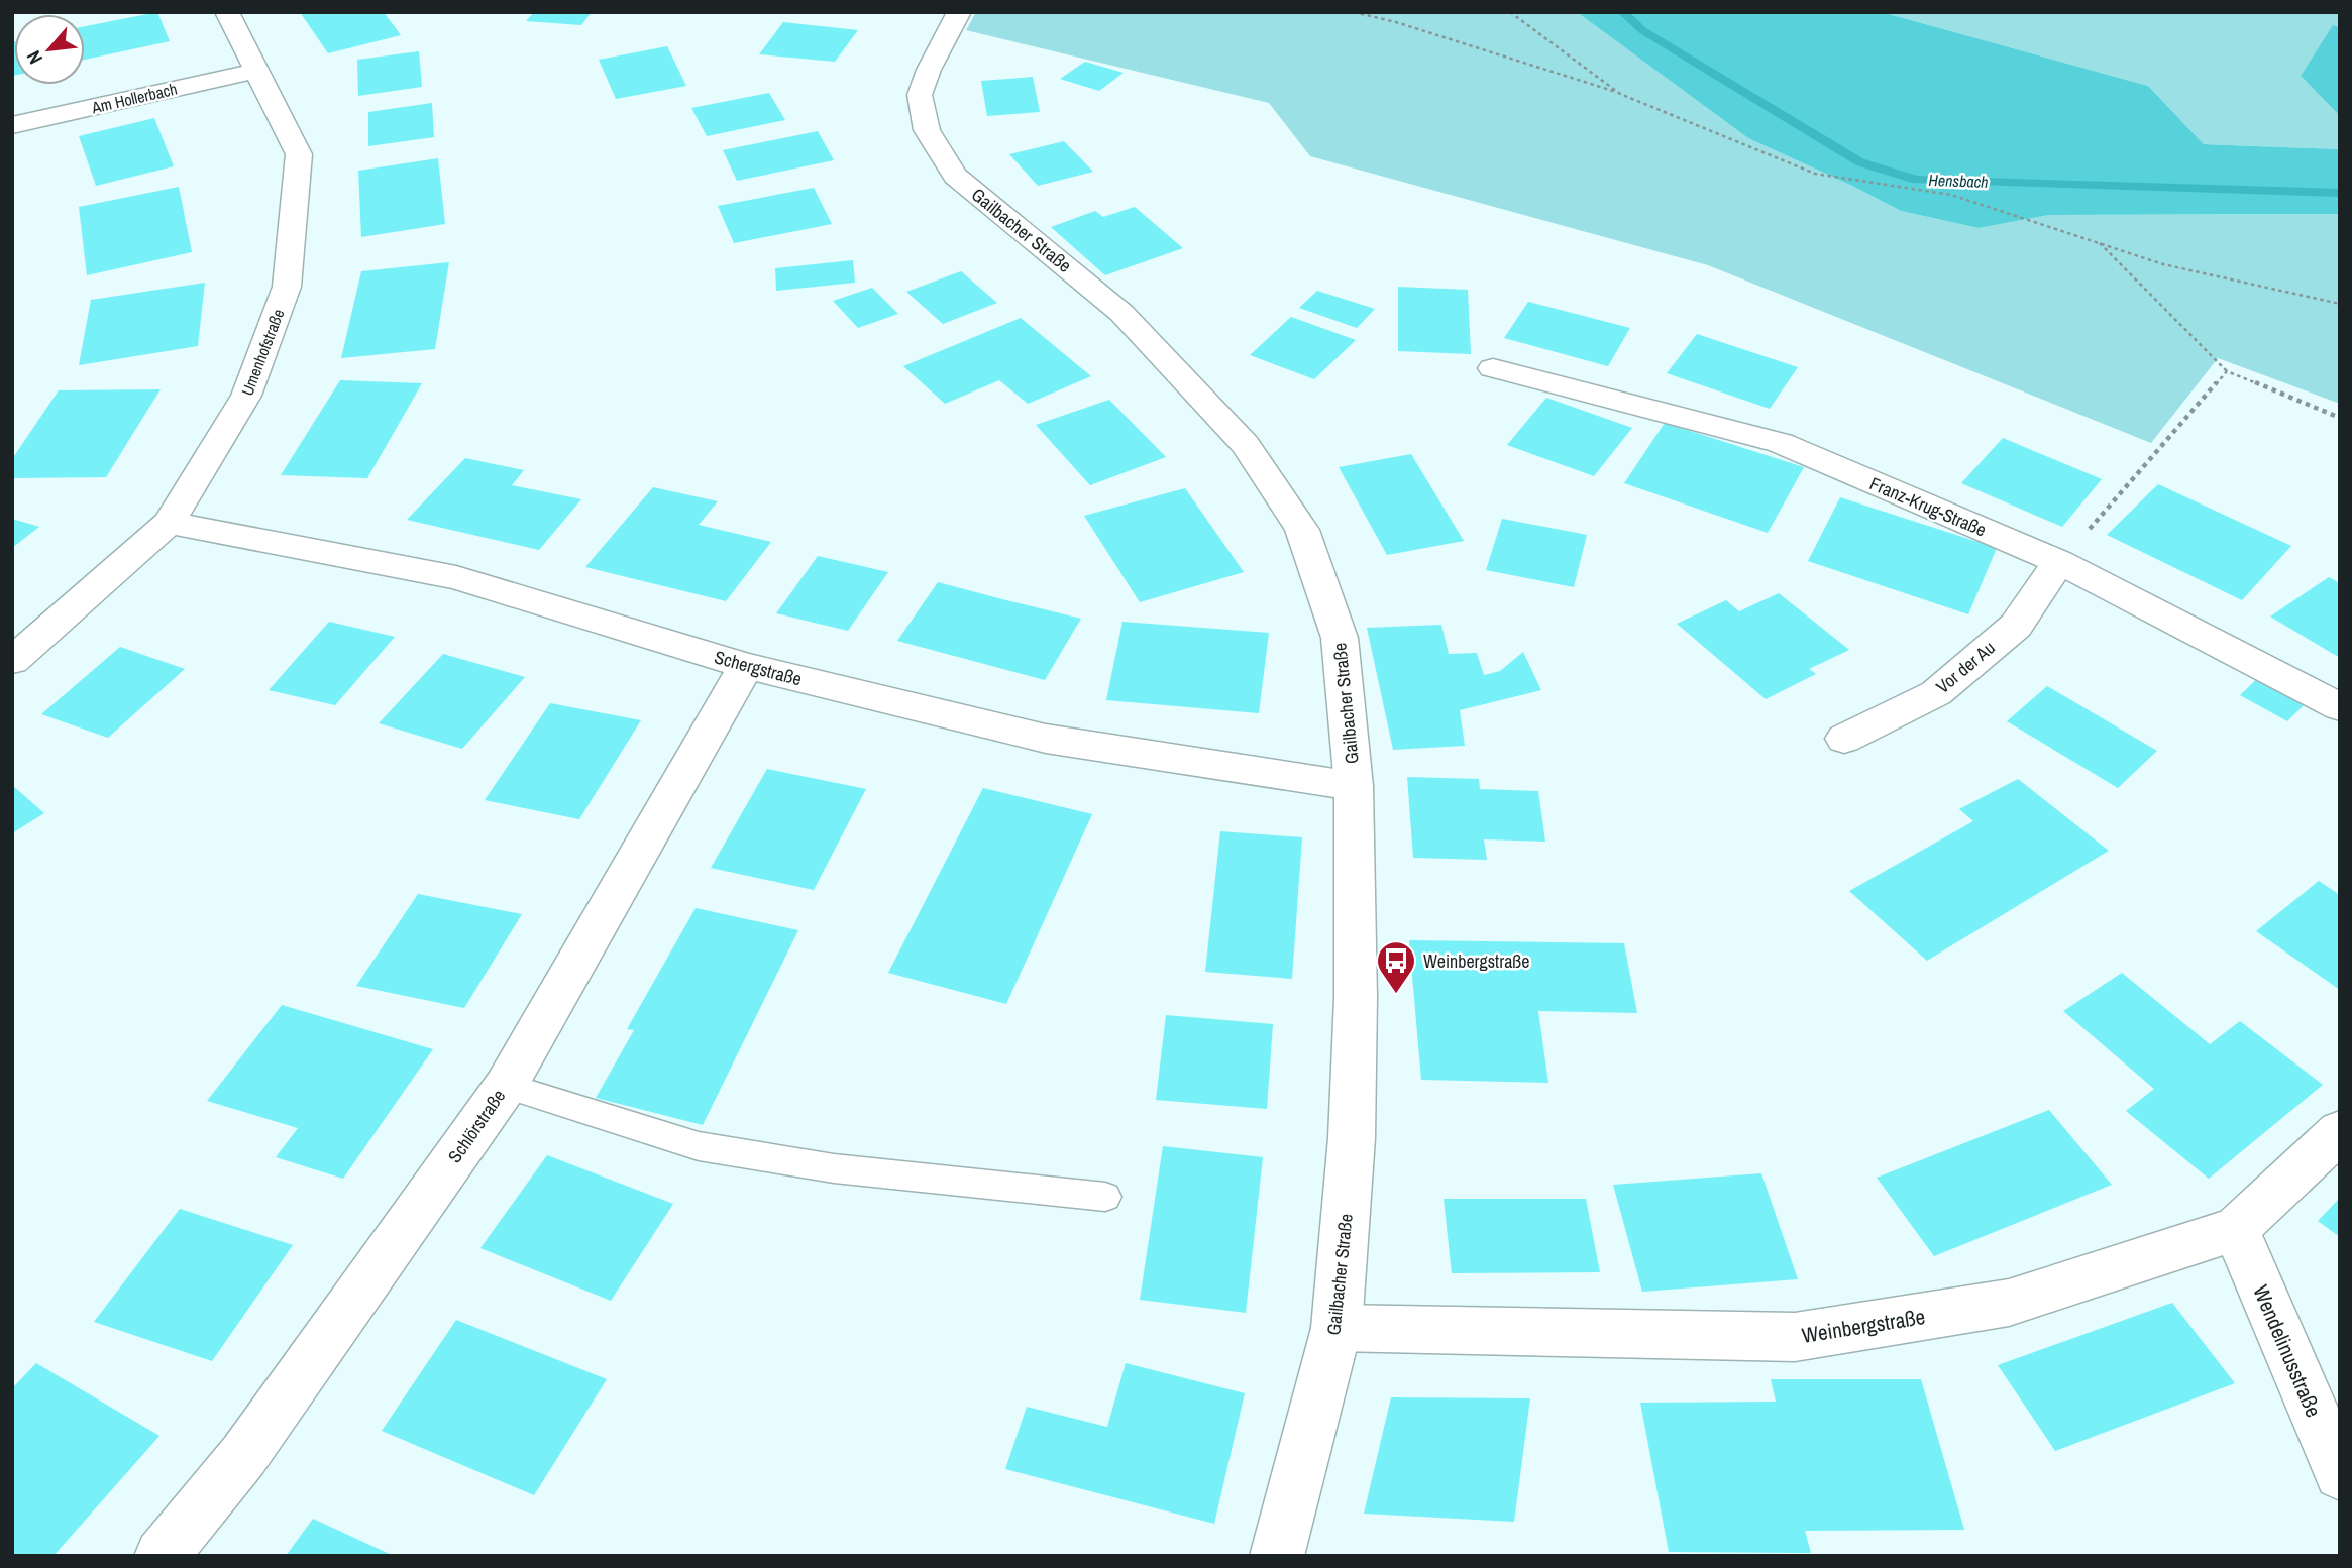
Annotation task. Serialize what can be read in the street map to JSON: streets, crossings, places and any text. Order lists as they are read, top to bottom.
{
  "streets": {
    "street": [
      "Am Hollerbach",
      "Gailbacher Straße",
      "Umenhofstraße",
      "Franz-Krug-Straße",
      "Vor der Au",
      "Schergstraße",
      "Schlörstraße",
      "Weinbergstraße",
      "Wendelinusstraße"
    ]
  },
  "crossings": [
    ["Am Hollerbach", "Umenhofstraße"],
    ["Gailbacher Straße", "Schergstraße"],
    ["Gailbacher Straße", "Weinbergstraße"],
    ["Umenhofstraße", "Schergstraße"],
    ["Franz-Krug-Straße", "Vor der Au"],
    ["Schergstraße", "Schlörstraße"],
    ["Weinbergstraße", "Wendelinusstraße"]
  ],
  "water": ["Hensbach"],
  "places": {
    "bus stop": ["Weinbergstraße"]
  },
  "north": "bottom left"
}
